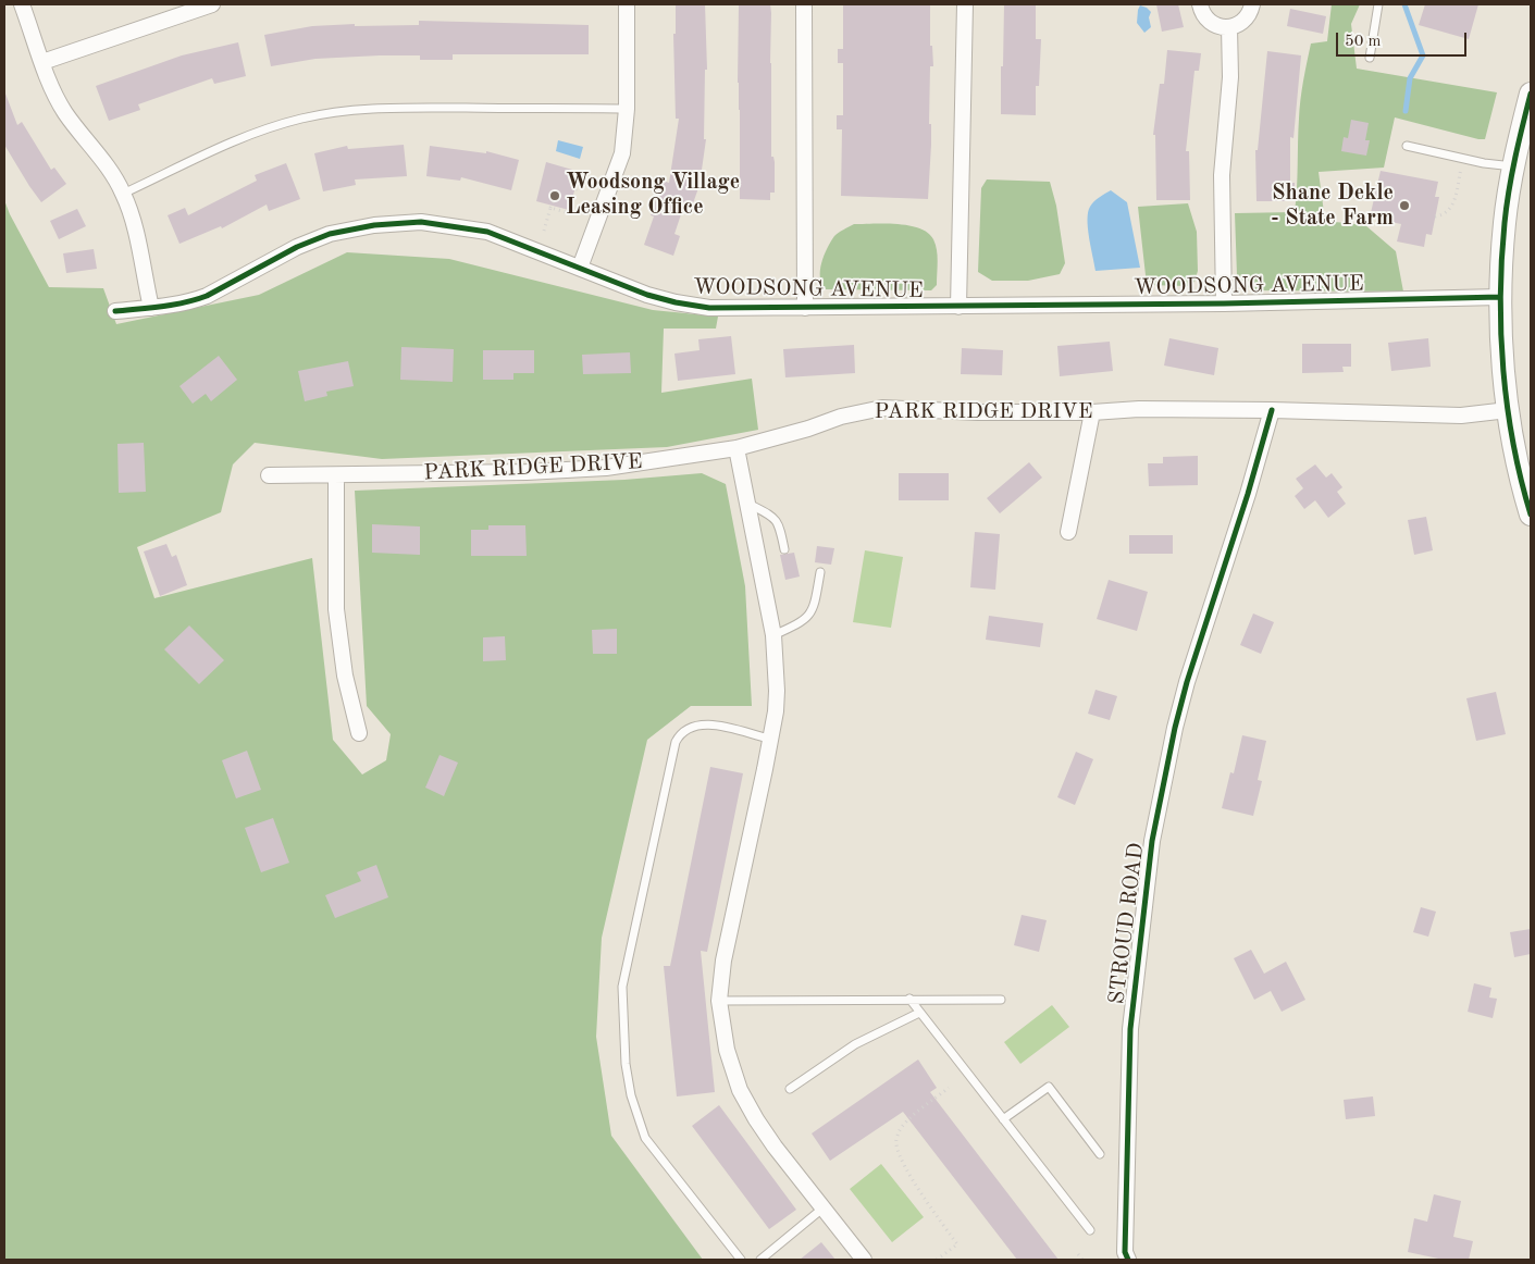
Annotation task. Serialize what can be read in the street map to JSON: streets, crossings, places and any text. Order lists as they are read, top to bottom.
{
  "streets": {
    "street": ["WOODSONG AVENUE", "PARK RIDGE DRIVE", "STROUD ROAD"]
  },
  "crossings": [
    ["PARK RIDGE DRIVE", "STROUD ROAD"]
  ],
  "places": ["Woodsong Village Leasing Office", "Shane Dekle - State Farm"],
  "scale_bar": "50 m"
}
